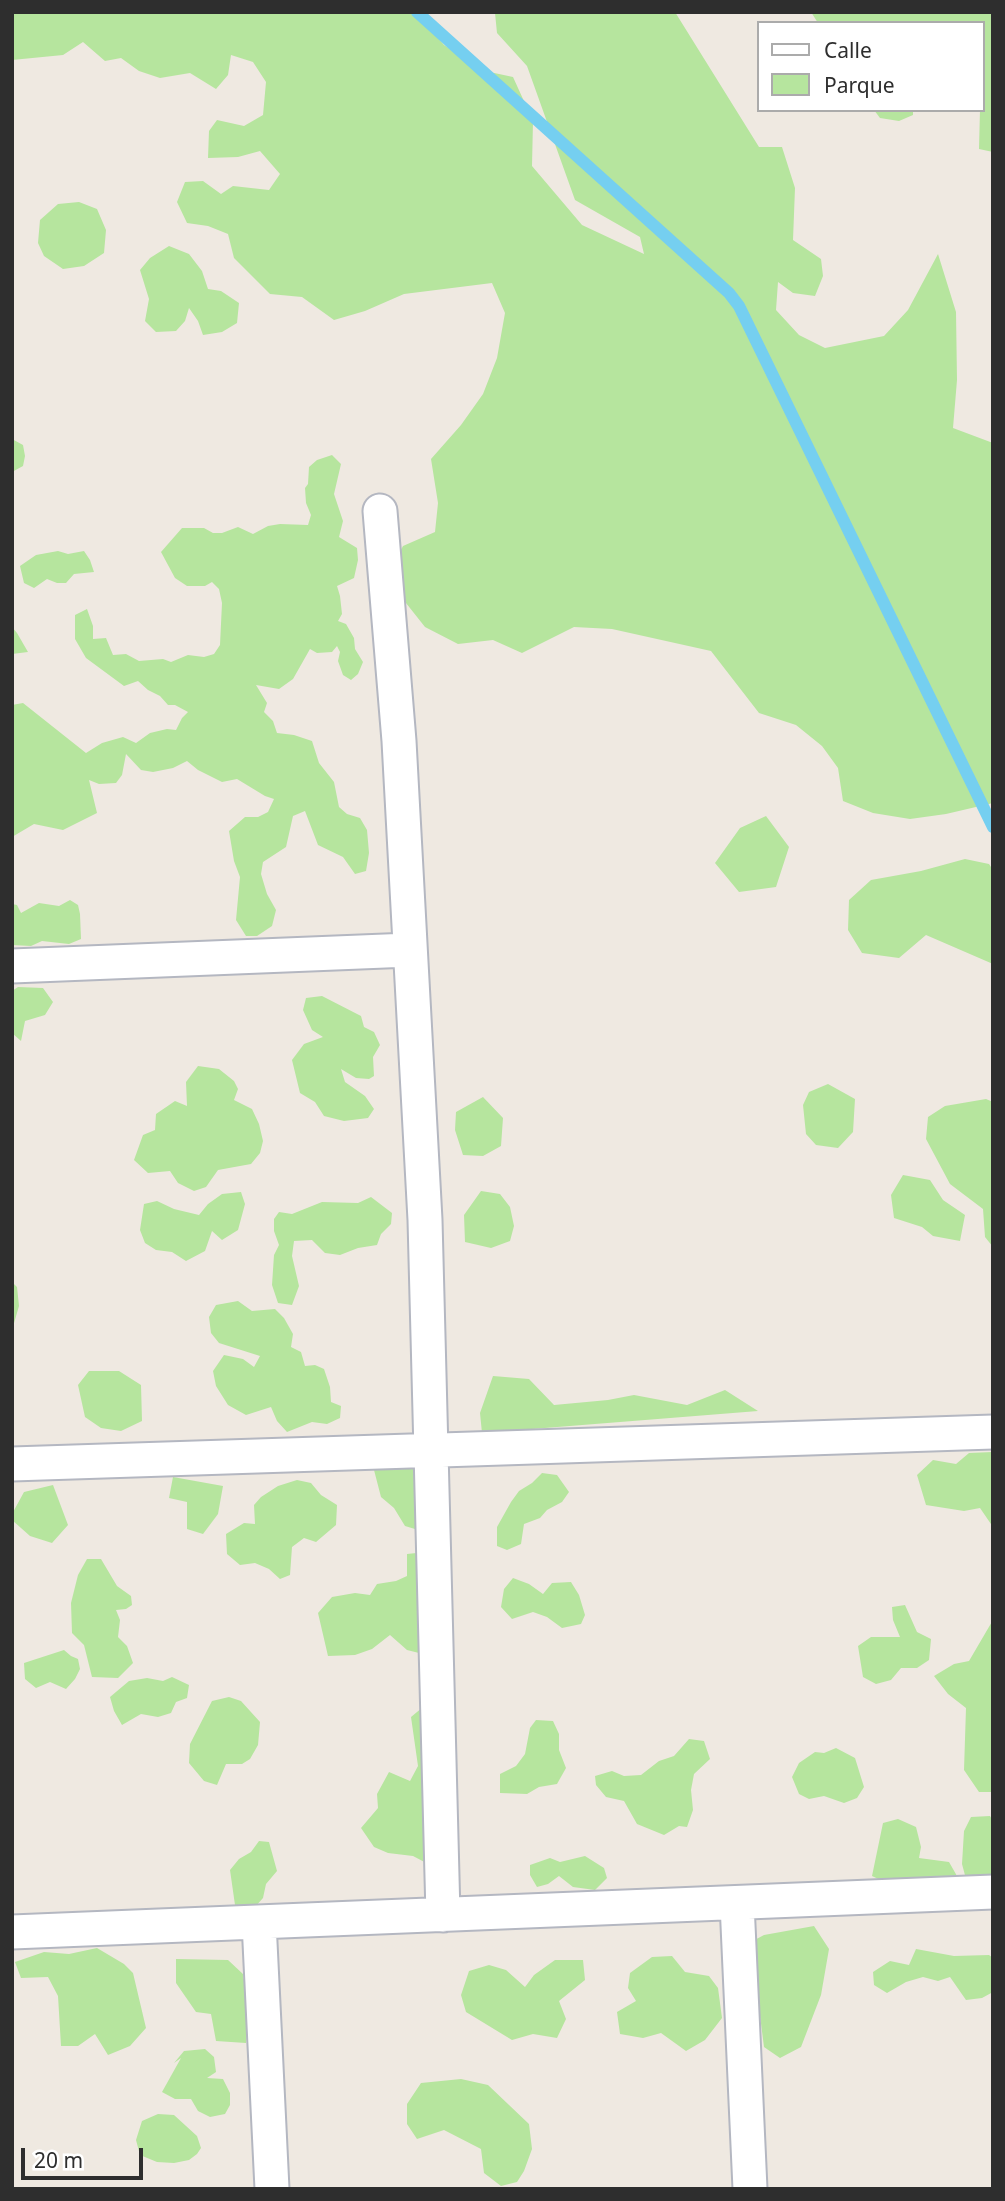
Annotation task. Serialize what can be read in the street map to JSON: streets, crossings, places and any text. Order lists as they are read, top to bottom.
{
  "legend": ["Calle", "Parque"],
  "scale_bar": "20 m"
}
